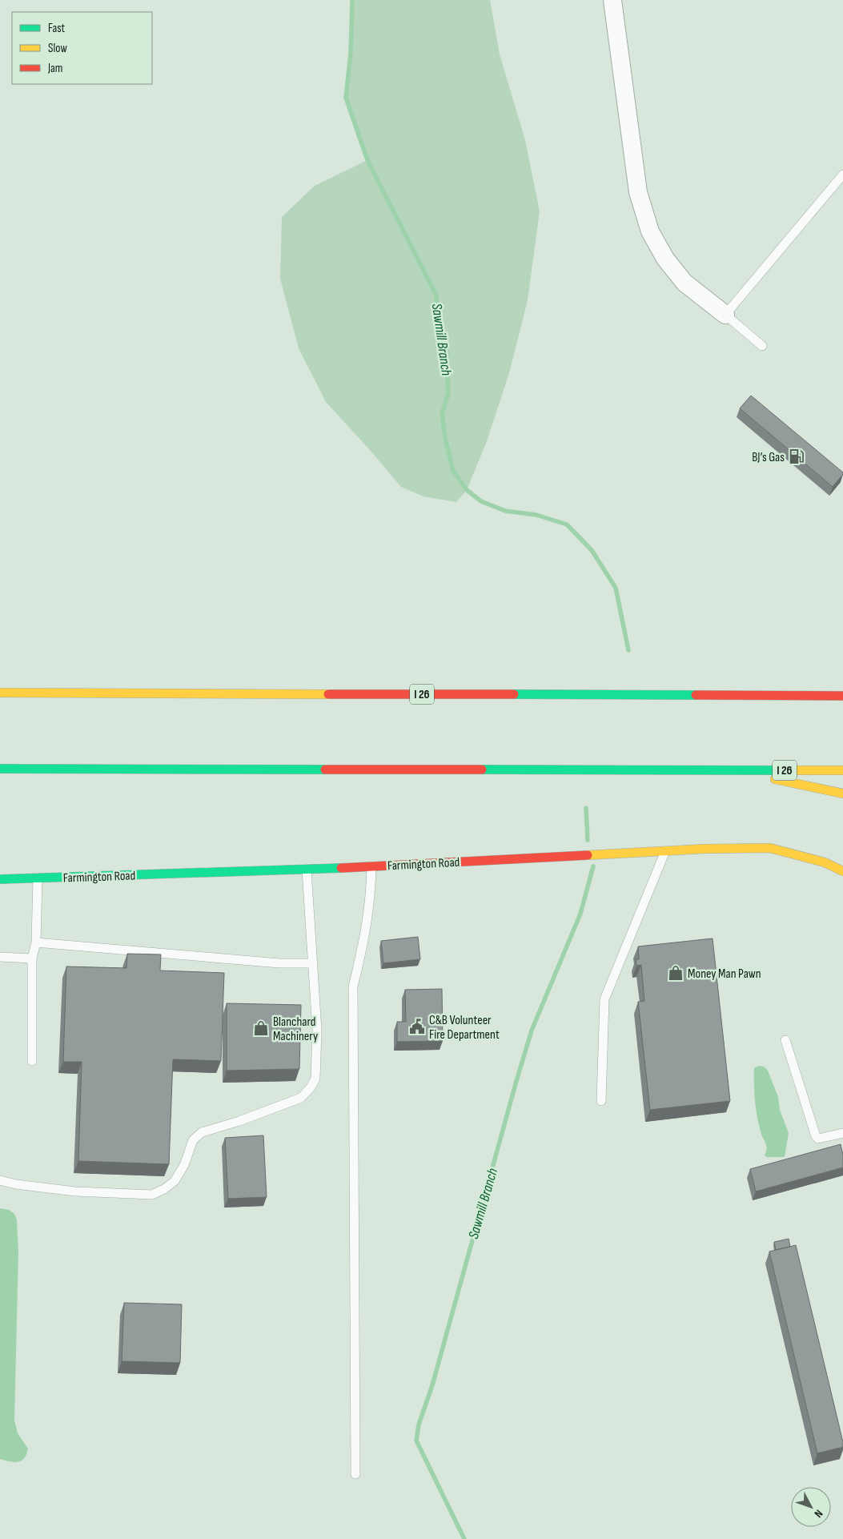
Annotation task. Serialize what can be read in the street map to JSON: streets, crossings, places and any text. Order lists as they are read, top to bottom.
{
  "streets": {
    "main road": ["I 26", "Farmington Road"]
  },
  "water": ["Sawmill Branch"],
  "places": {
    "fuel station": ["BJ’s Gas"],
    "shop": ["Money Man Pawn", "Blanchard Machinery"],
    "public building": ["C&B Volunteer Fire Department"]
  },
  "legend": ["Fast", "Slow", "Jam"],
  "north": "bottom right"
}
